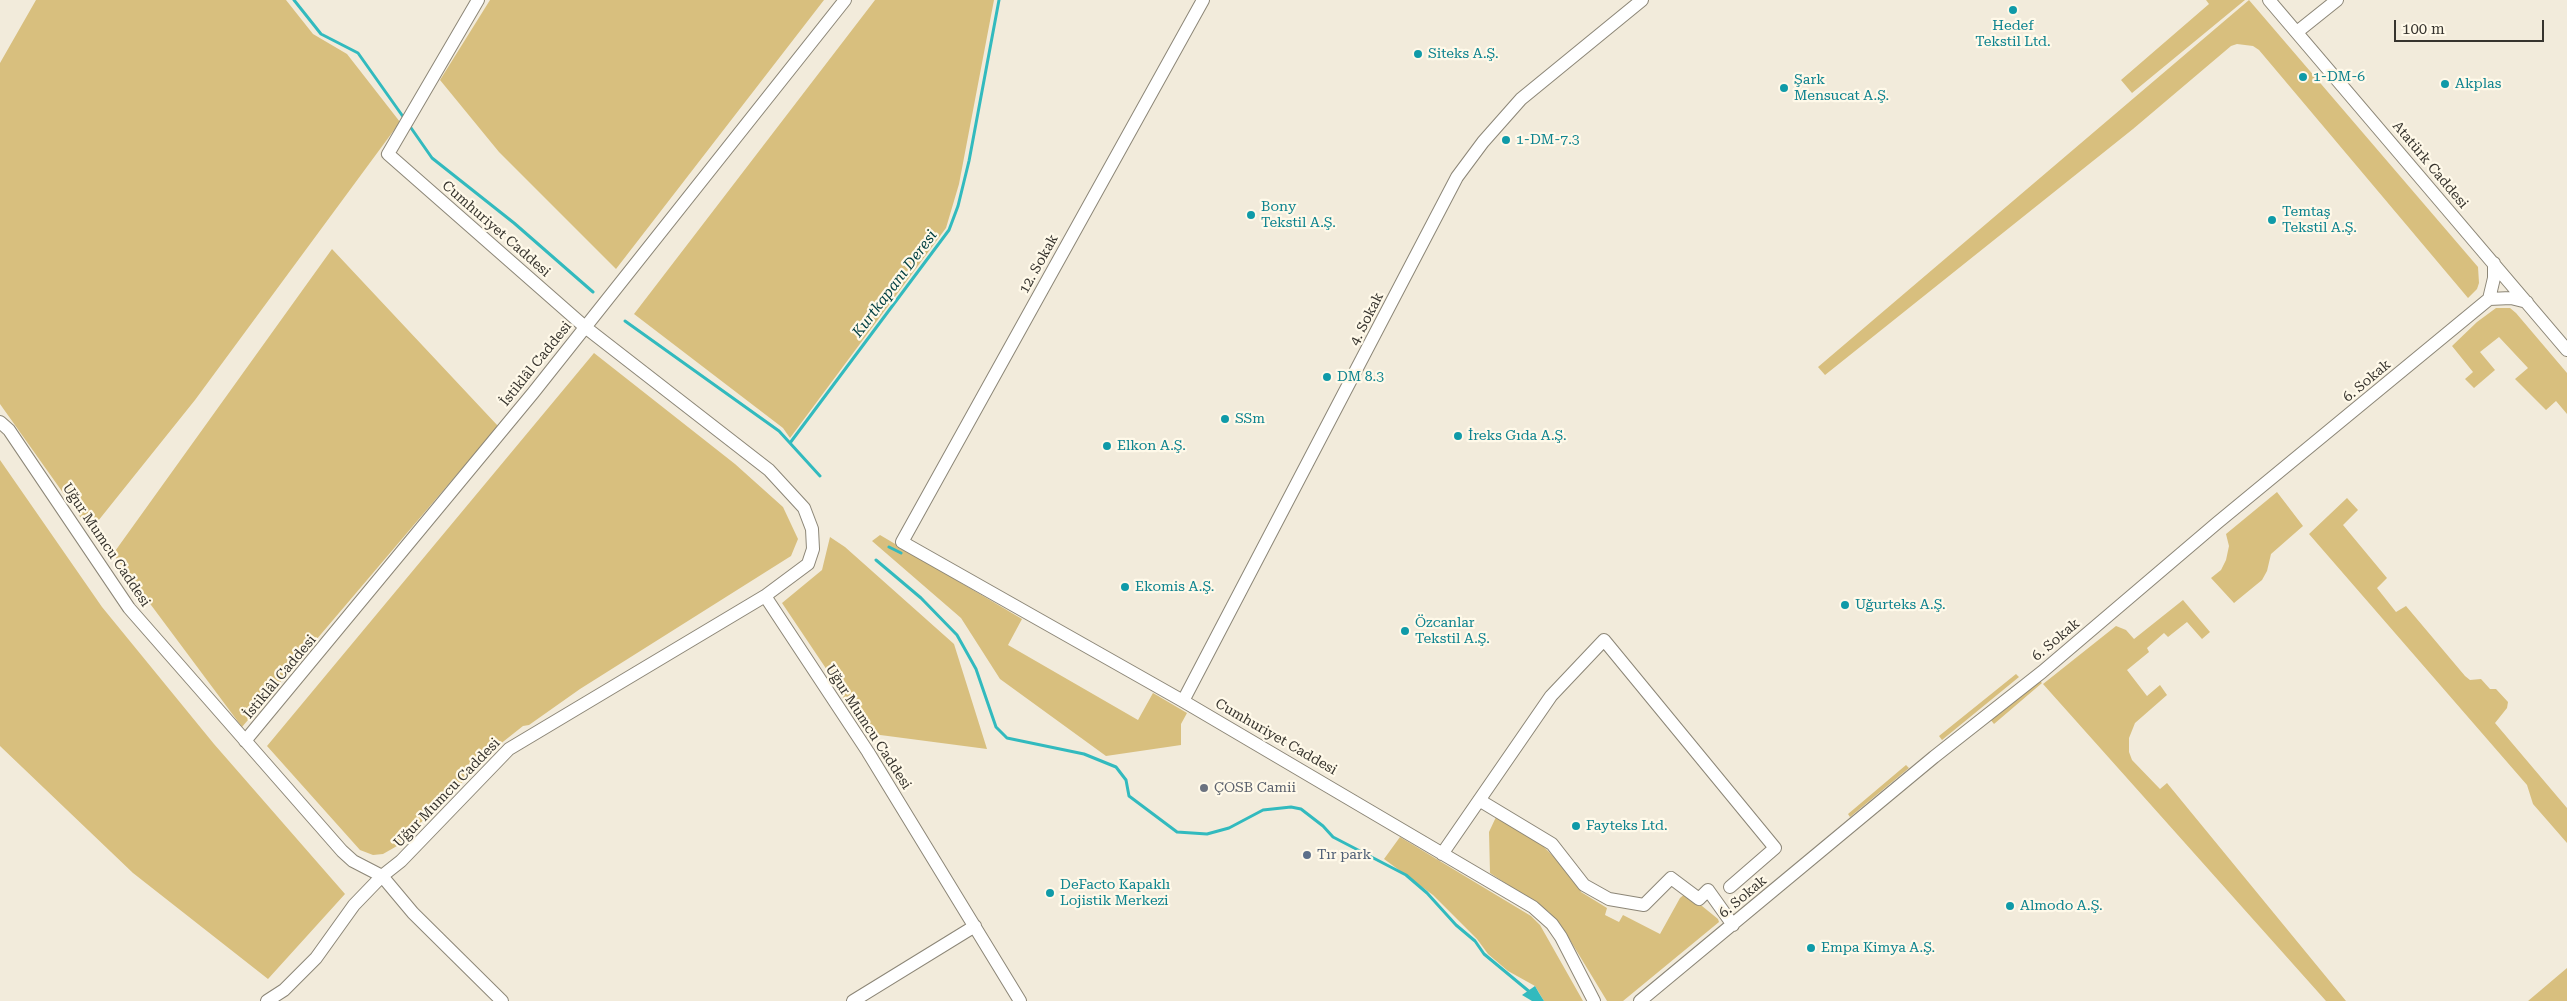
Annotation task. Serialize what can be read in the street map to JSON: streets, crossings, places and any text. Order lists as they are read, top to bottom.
{
  "streets": {
    "street": [
      "Atatürk Caddesi",
      "Cumhuriyet Caddesi",
      "12. Sokak",
      "4. Sokak",
      "İstiklâl Caddesi",
      "6. Sokak",
      "Uğur Mumcu Caddesi"
    ]
  },
  "crossings": [
    ["Cumhuriyet Caddesi", "12. Sokak"],
    ["Cumhuriyet Caddesi", "4. Sokak"],
    ["Cumhuriyet Caddesi", "İstiklâl Caddesi"],
    ["Cumhuriyet Caddesi", "Uğur Mumcu Caddesi"],
    ["İstiklâl Caddesi", "Uğur Mumcu Caddesi"]
  ],
  "water": ["Kurtkapanı Deresi"],
  "places": [
    "Hedef Tekstil Ltd.",
    "Siteks A.Ş.",
    "1-DM-6",
    "Akplas",
    "Şark Mensucat A.Ş.",
    "1-DM-7.3",
    "Bony Tekstil A.Ş.",
    "Temtaş Tekstil A.Ş.",
    "DM 8.3",
    "SSm",
    "İreks Gıda A.Ş.",
    "Elkon A.Ş.",
    "Ekomis A.Ş.",
    "Uğurteks A.Ş.",
    "Özcanlar Tekstil A.Ş.",
    "ÇOSB Camii",
    "Fayteks Ltd.",
    "Tır park",
    "DeFacto Kapaklı Lojistik Merkezi",
    "Almodo A.Ş.",
    "Empa Kimya A.Ş."
  ],
  "scale_bar": "100 m"
}
